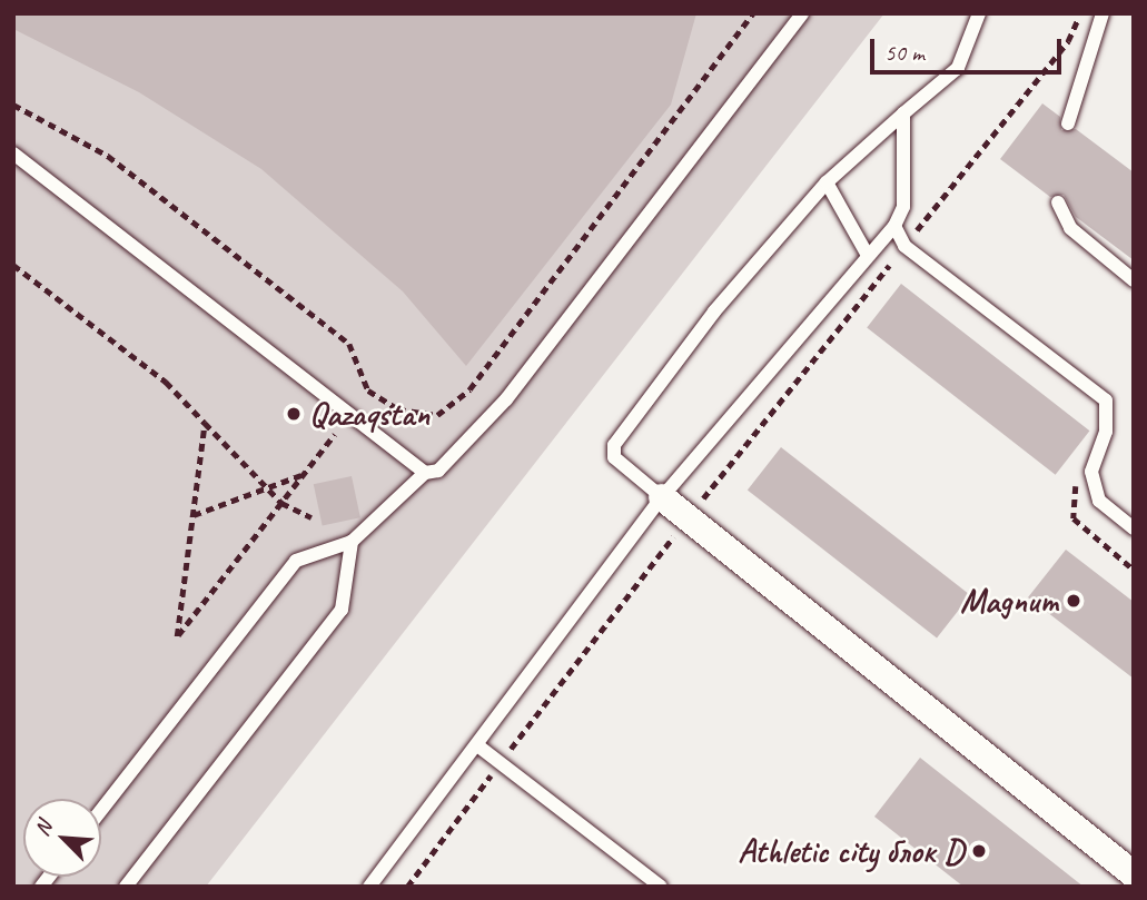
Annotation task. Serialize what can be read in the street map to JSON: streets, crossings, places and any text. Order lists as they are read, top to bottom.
{
  "places": ["Qazaqstan", "Magnum", "Athletic city блок D"],
  "scale_bar": "50 m",
  "north": "top left"
}
